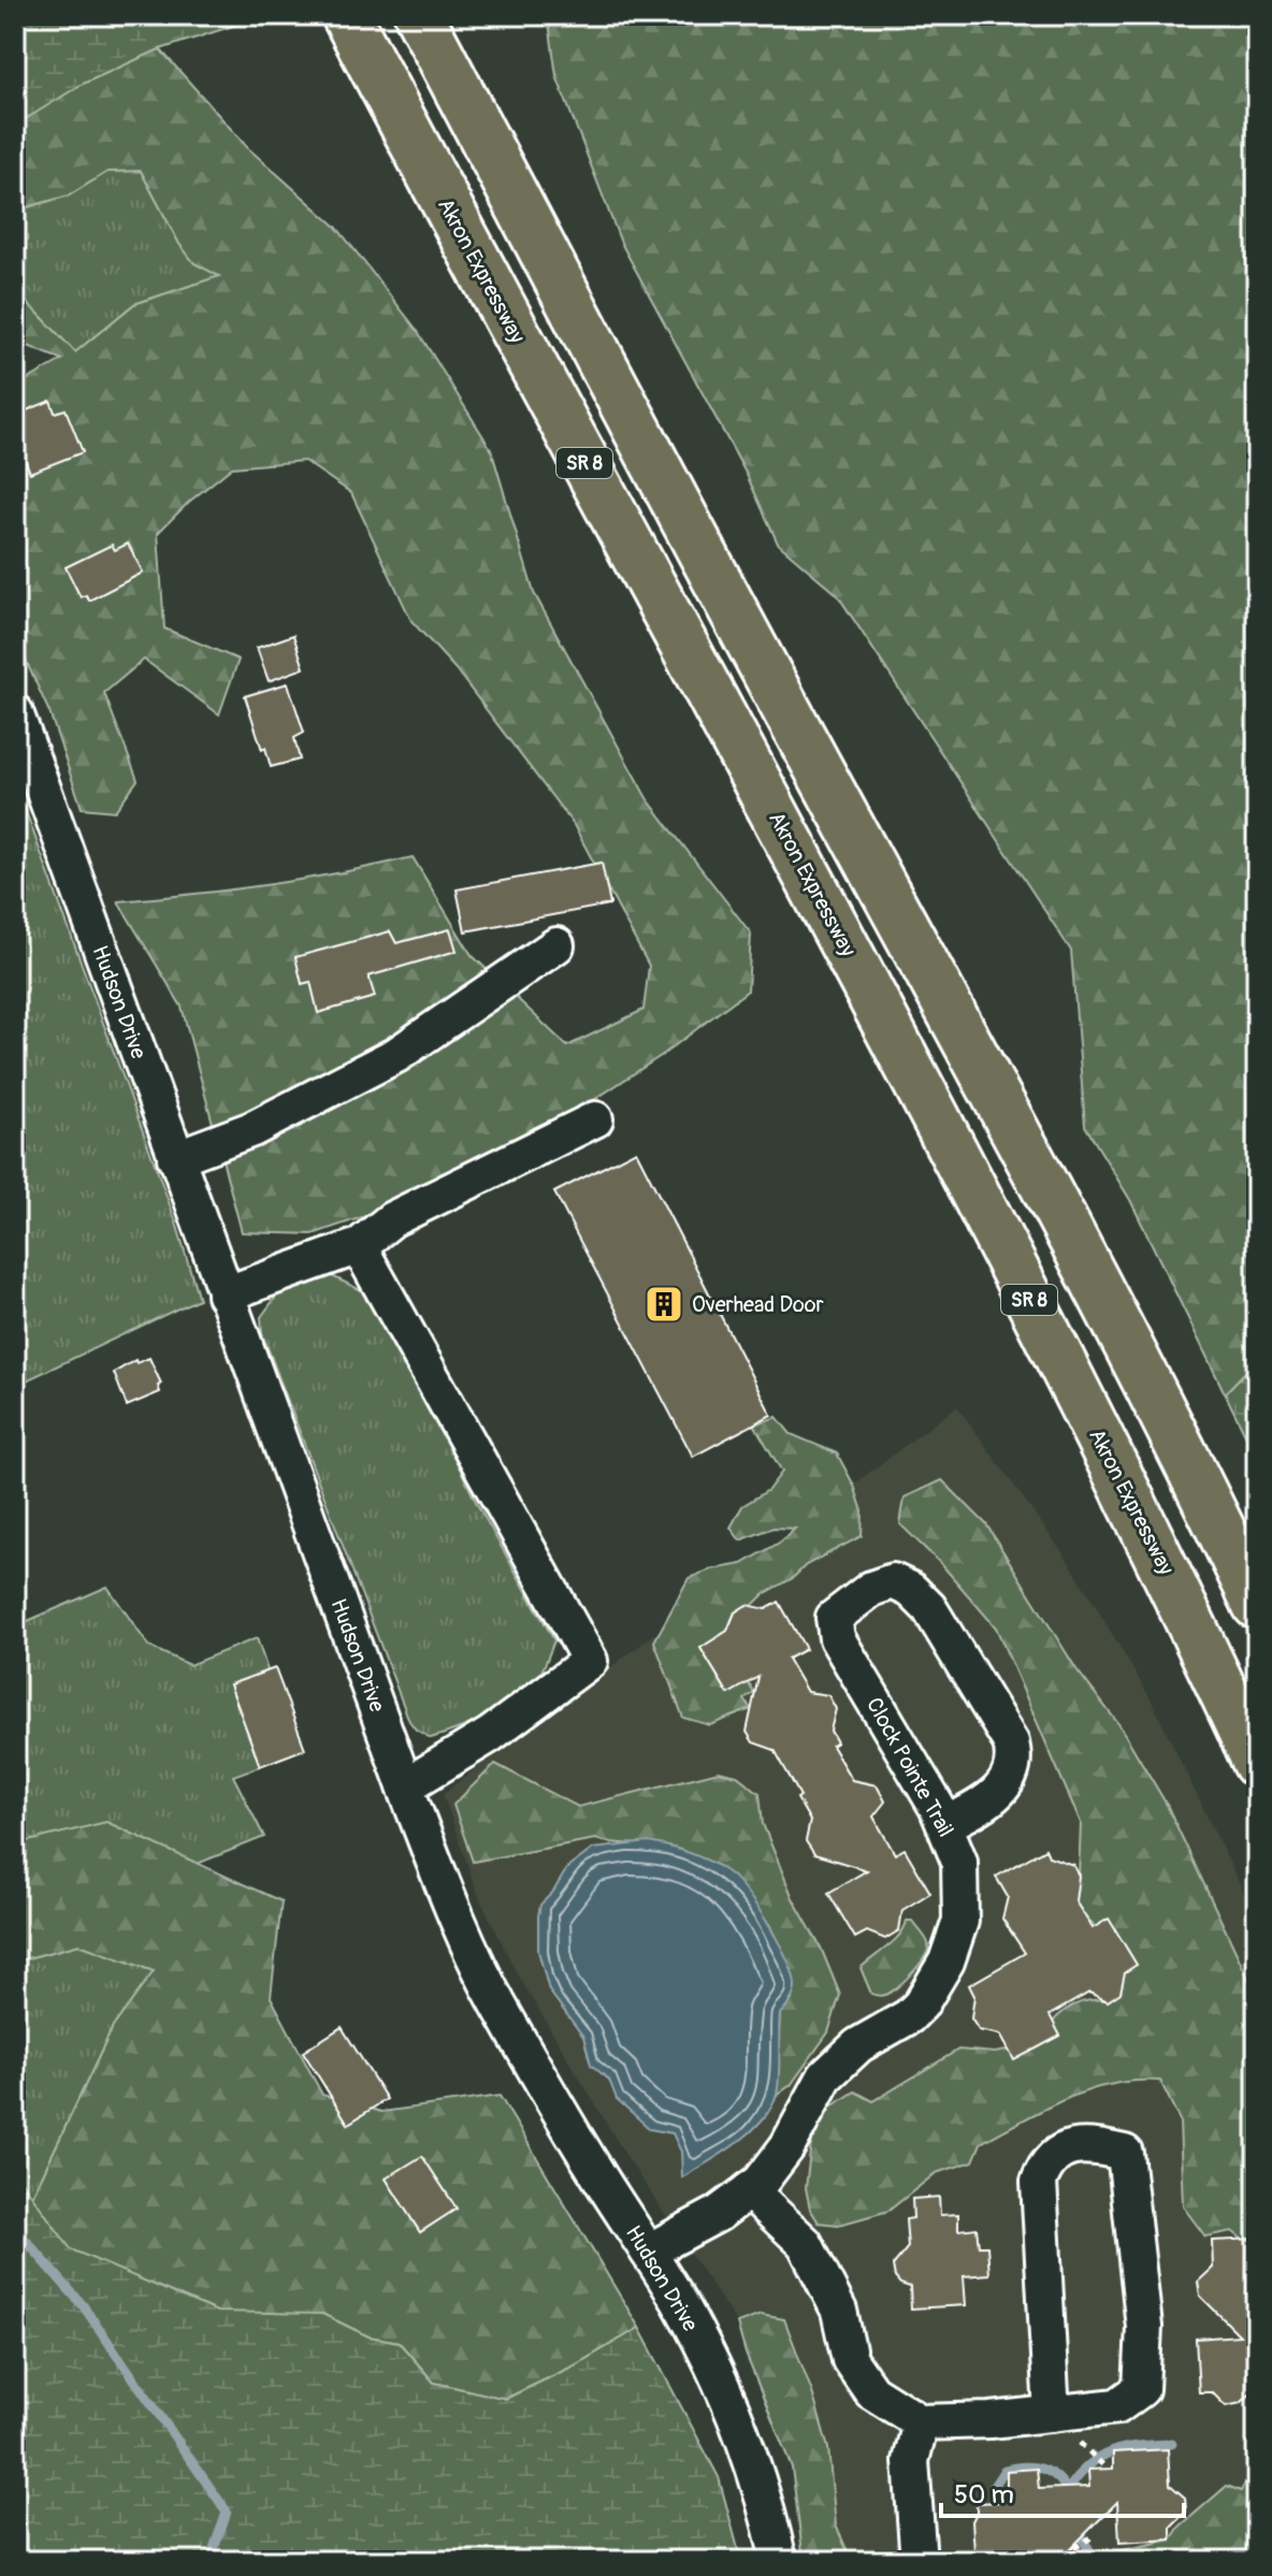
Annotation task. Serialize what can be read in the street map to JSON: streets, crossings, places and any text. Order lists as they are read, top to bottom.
{
  "streets": {
    "highway": ["Akron Expressway", "SR 8"],
    "street": ["Hudson Drive", "Clock Pointe Trail"]
  },
  "crossings": [
    ["Hudson Drive", "Clock Pointe Trail"]
  ],
  "places": {
    "building": ["Overhead Door"]
  },
  "scale_bar": "50 m"
}
